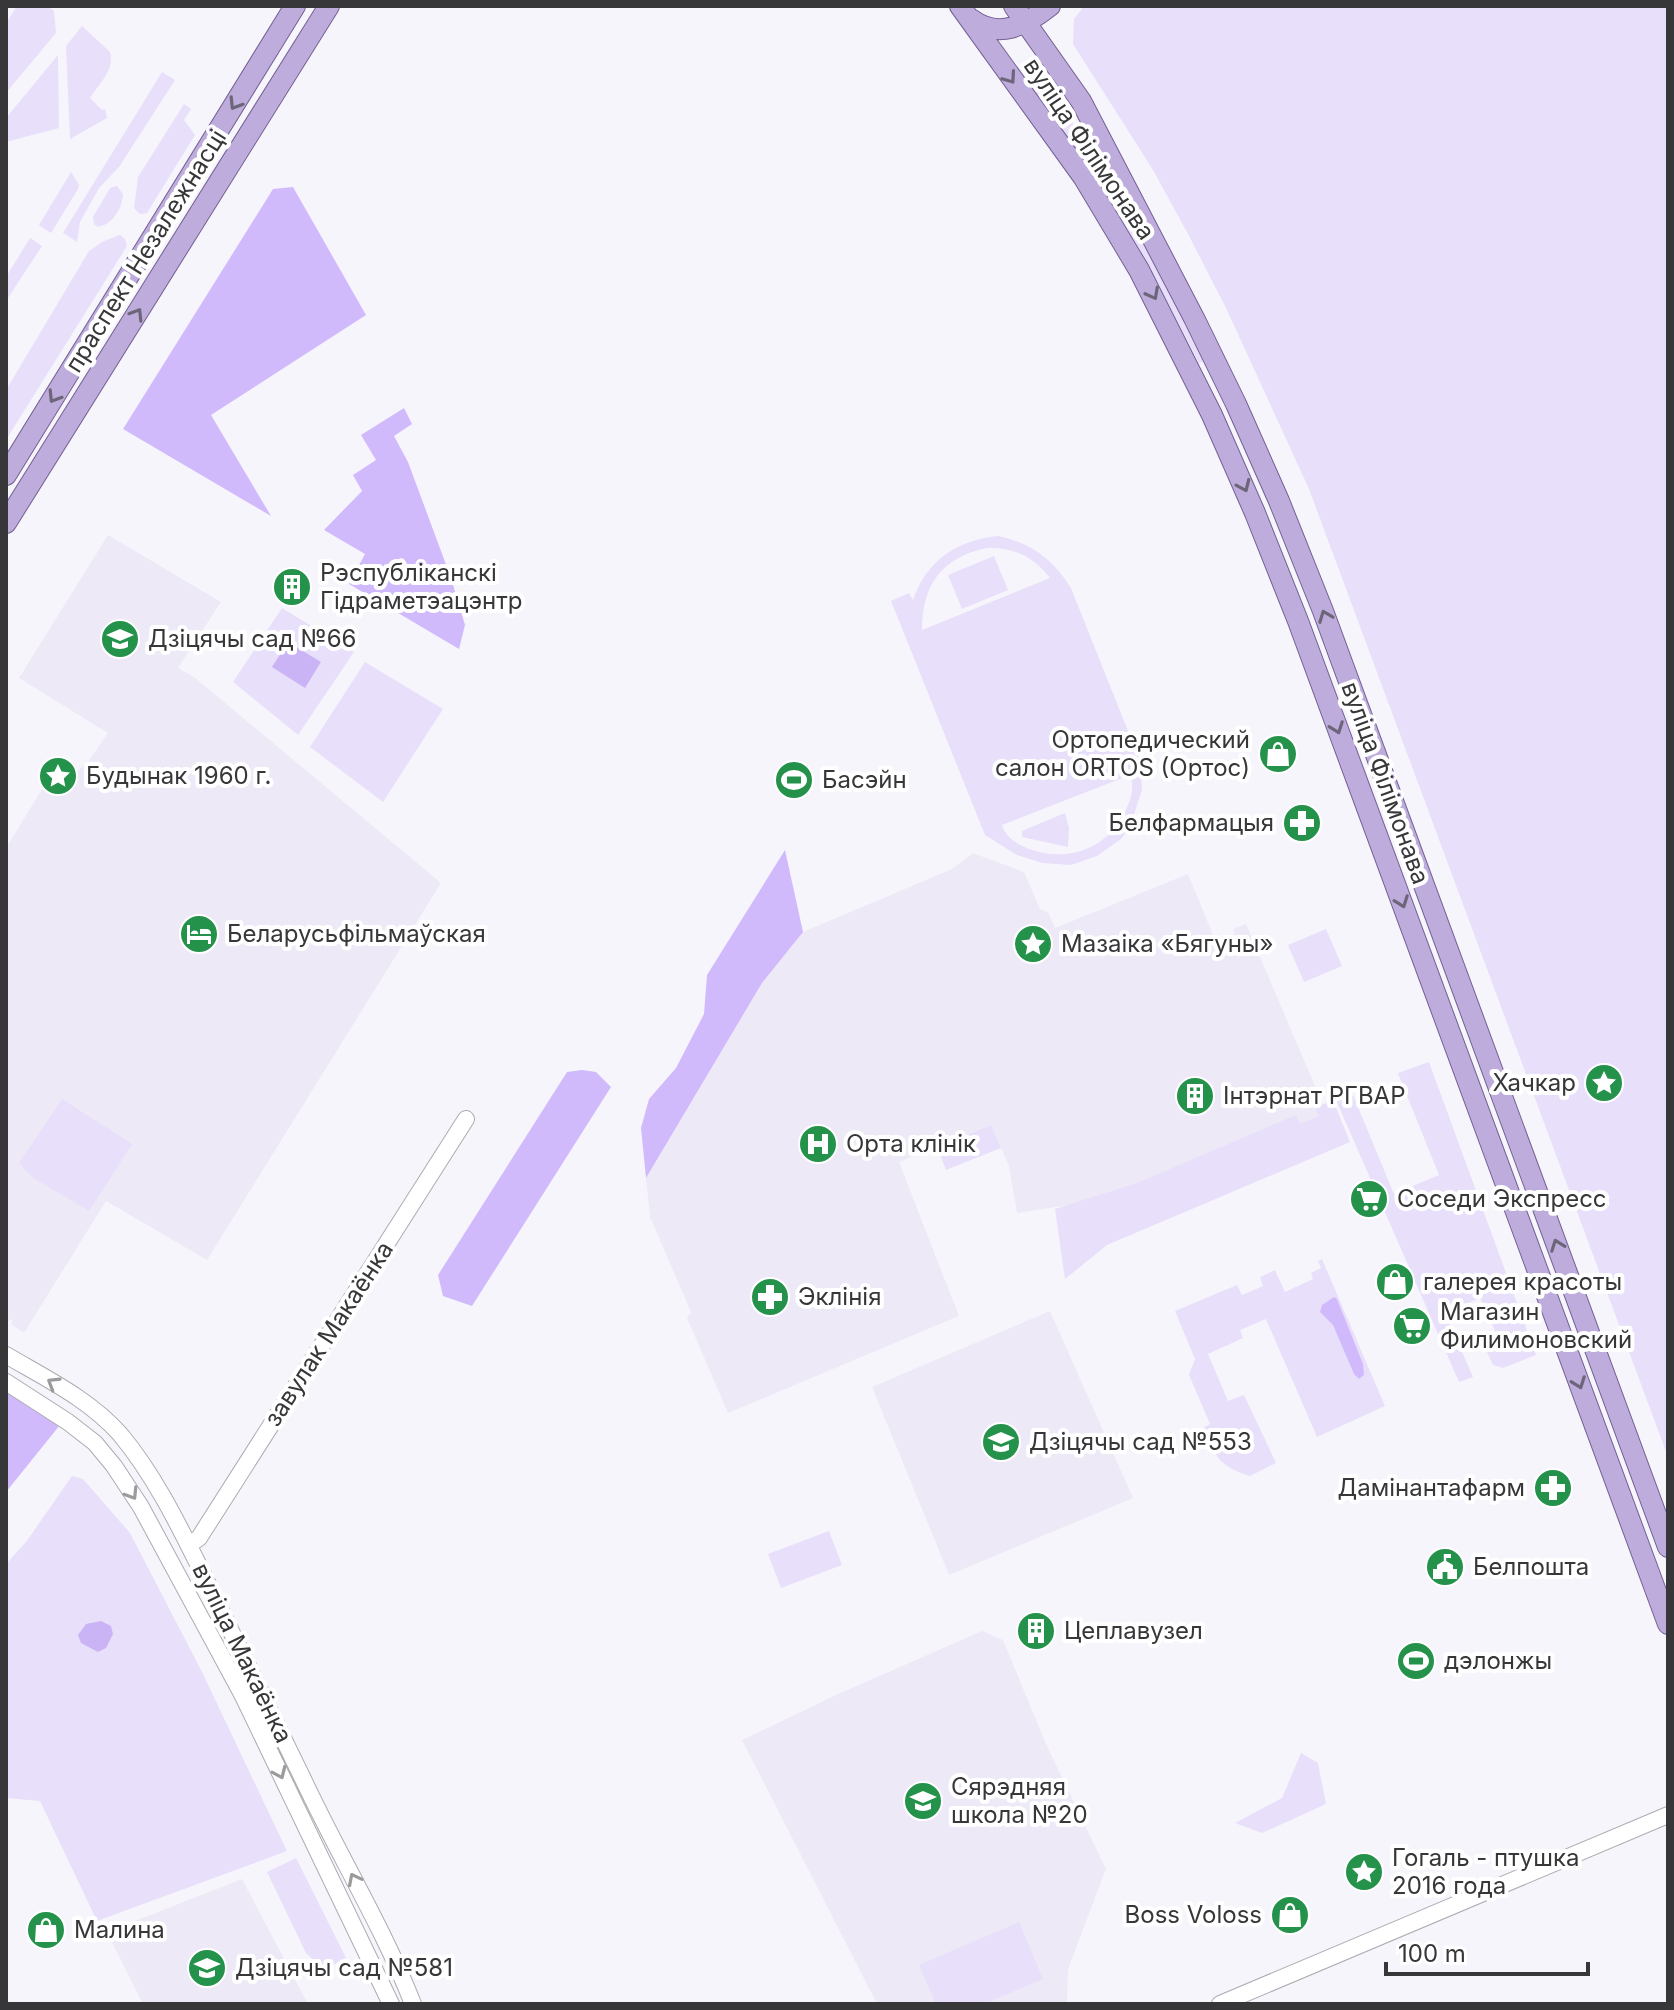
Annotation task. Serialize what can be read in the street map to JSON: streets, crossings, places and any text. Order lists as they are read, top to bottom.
{
  "streets": {
    "main road": ["вуліца Філімонава", "праспект Незалежнасці"],
    "street": ["завулак Макаёнка", "вуліца Макаёнка"]
  },
  "crossings": [
    ["завулак Макаёнка", "вуліца Макаёнка"]
  ],
  "places": {
    "building": ["Рэспубліканскі Гідраметэацэнтр", "Інтэрнат РГВАР", "Цеплавузел"],
    "school or university": [
      "Дзіцячы сад №66",
      "Дзіцячы сад №553",
      "Сярэдняя школа №20",
      "Дзіцячы сад №581"
    ],
    "shop": [
      "Ортопедический салон ORTOS (Ортос)",
      "галерея красоты",
      "Boss Voloss",
      "Малина"
    ],
    "place": [
      "Будынак 1960 г.",
      "Мазаіка «Бягуны»",
      "Хачкар",
      "Гогаль - птушка 2016 года"
    ],
    "sports": ["Басэйн", "дэлонжы"],
    "pharmacy": ["Белфармацыя", "Эклінія", "Дамінантафарм"],
    "hotel": ["Беларусьфільмаўская"],
    "hospital": ["Орта клінік"],
    "supermarket": ["Соседи Экспресс", "Магазин Филимоновский"],
    "public building": ["Белпошта"]
  },
  "scale_bar": "100 m"
}
